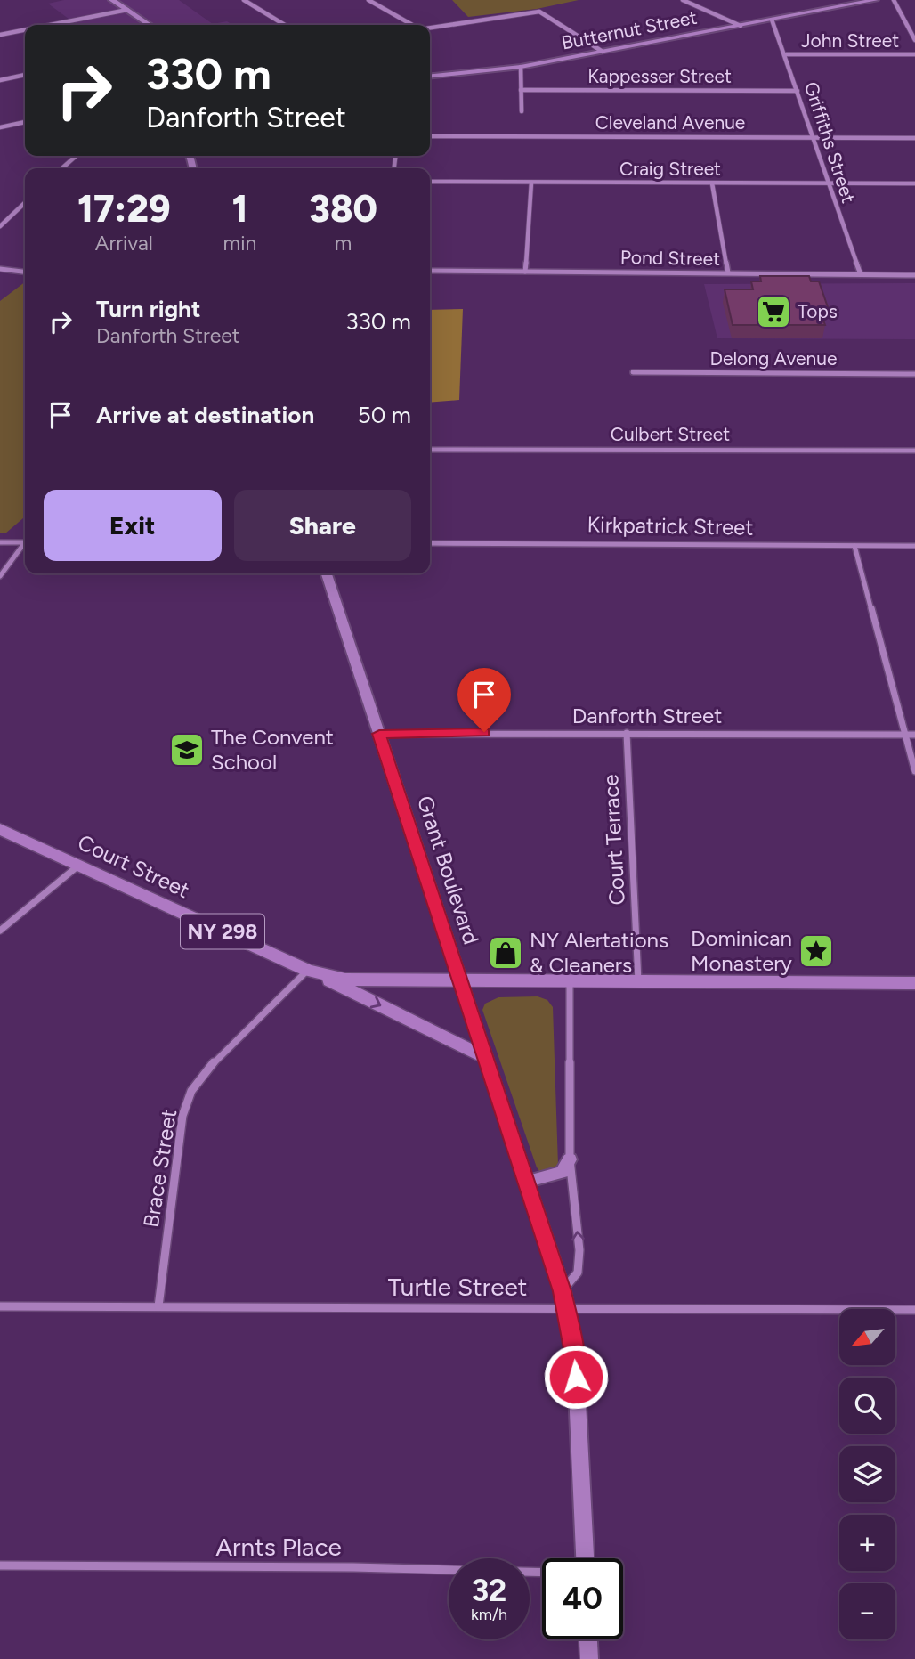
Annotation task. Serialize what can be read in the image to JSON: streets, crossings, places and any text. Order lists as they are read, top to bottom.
{
  "streets": {
    "main road": ["Court Street", "NY 298"],
    "street": [
      "Butternut Street",
      "John Street",
      "Kappesser Street",
      "Cleveland Avenue",
      "Griffiths Street",
      "Craig Street",
      "Pond Street",
      "Delong Avenue",
      "Culbert Street",
      "Kirkpatrick Street",
      "Danforth Street",
      "Court Terrace",
      "Grant Boulevard",
      "Brace Street",
      "Turtle Street",
      "Arnts Place"
    ]
  },
  "crossings": [
    ["Butternut Street", "Griffiths Street"],
    ["John Street", "Griffiths Street"],
    ["Kappesser Street", "Griffiths Street"],
    ["Cleveland Avenue", "Griffiths Street"],
    ["Griffiths Street", "Craig Street"],
    ["Griffiths Street", "Pond Street"],
    ["Danforth Street", "Court Terrace"],
    ["Danforth Street", "Grant Boulevard"],
    ["Court Terrace", "Court Street"],
    ["Court Street", "Grant Boulevard"],
    ["Court Street", "Brace Street"],
    ["Grant Boulevard", "Turtle Street"],
    ["Brace Street", "Turtle Street"]
  ],
  "places": {
    "supermarket": ["Tops"],
    "school or university": ["The Convent School"],
    "place": ["Dominican Monastery"],
    "shop": ["NY Alertations & Cleaners"]
  },
  "north": "bottom left",
  "page": {
    "turn": ["330 m", "Danforth Street"],
    "eta": [
      "17:29",
      "Arrival",
      "1",
      "min",
      "380",
      "m"
    ],
    "list": [
      {
        "name": "Turn right",
        "note": "Danforth Street",
        "value": "330 m"
      },
      {
        "name": "Arrive at destination",
        "value": "50 m"
      }
    ],
    "buttons": ["Exit", "Share"],
    "map_buttons": ["+", "−"],
    "speed": "32 km/h",
    "limit": "40"
  }
}
